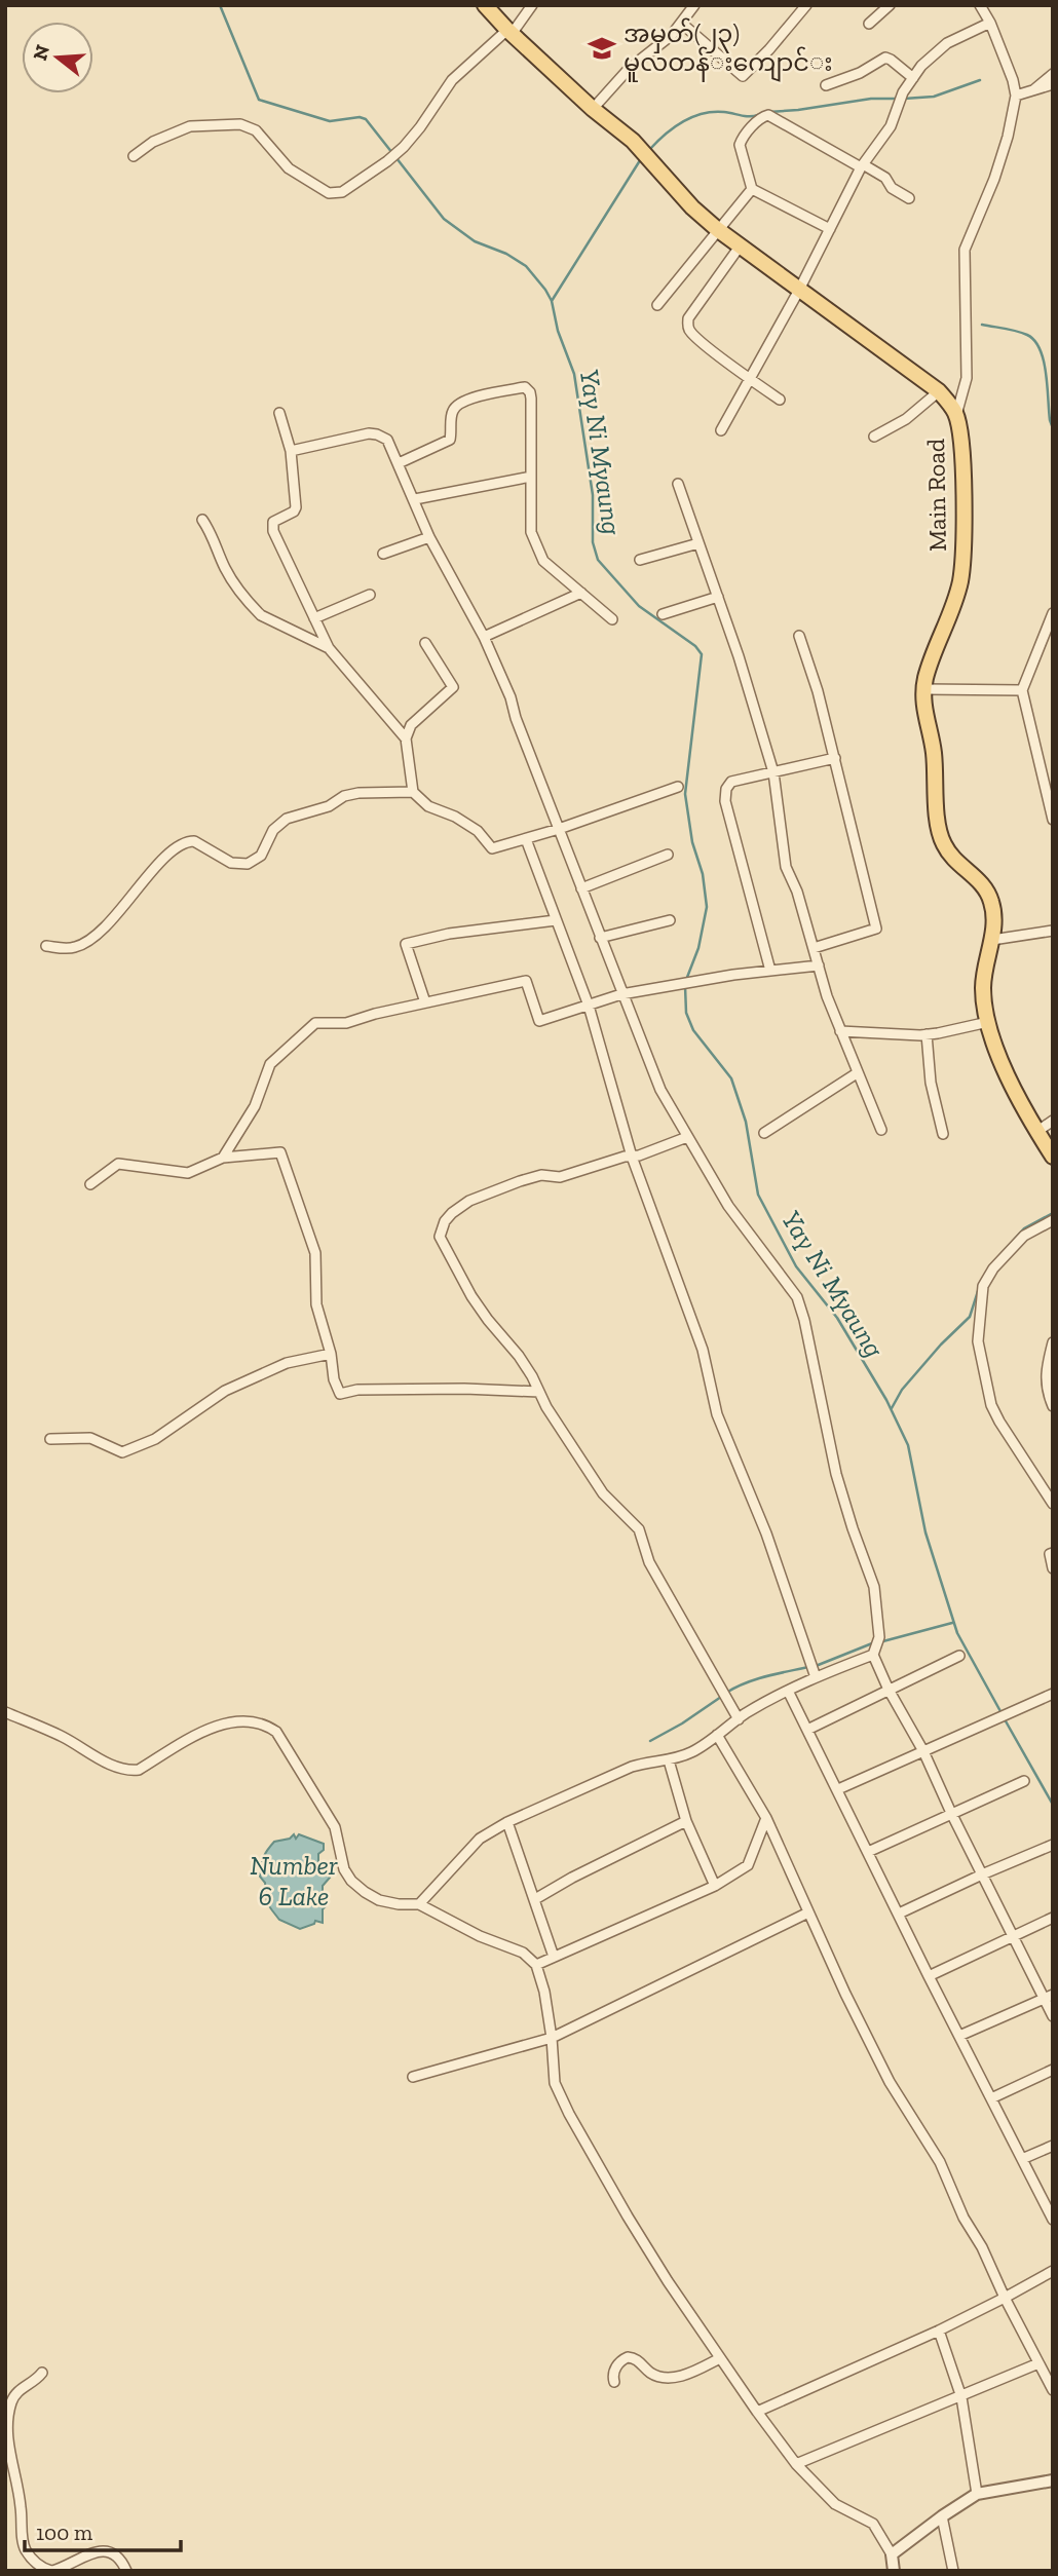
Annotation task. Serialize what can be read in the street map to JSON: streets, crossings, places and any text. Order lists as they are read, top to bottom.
{
  "streets": {
    "main road": ["Main Road"]
  },
  "water": ["Yay Ni Myaung", "Number 6 Lake"],
  "places": {
    "school or university": ["အမှတ်(၂၃) မူလတန်‌း‌ကျောင်‌း"]
  },
  "scale_bar": "100 m",
  "north": "left"
}
